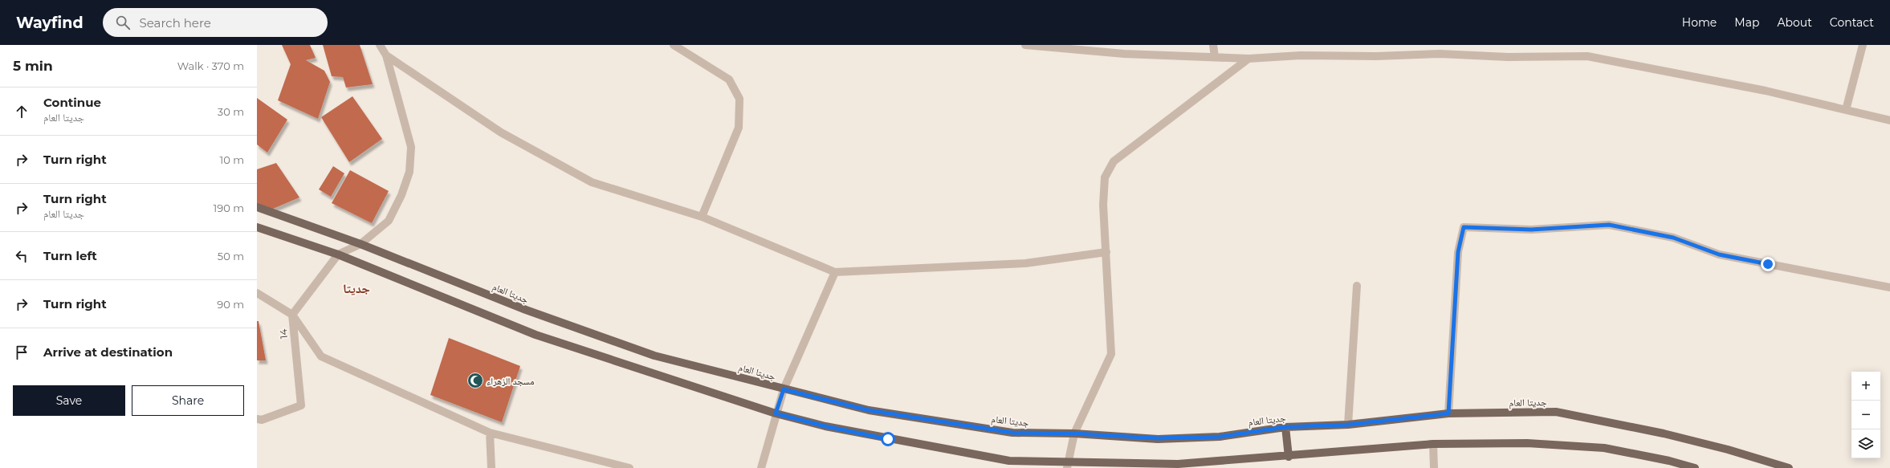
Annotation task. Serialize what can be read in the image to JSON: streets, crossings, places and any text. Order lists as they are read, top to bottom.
{
  "streets": {
    "main road": ["جديتا العام"],
    "street": ["14"]
  },
  "crossings": [
    ["جديتا العام", "14"]
  ],
  "districts": ["جديتا"],
  "places": {
    "mosque": ["مسجد الزهراء"]
  },
  "page": {
    "header": "Wayfind",
    "search": "Search here",
    "nav": [
      "Home",
      "Map",
      "About",
      "Contact"
    ],
    "heading": ["5 min", "Walk · 370 m"],
    "list": [
      ["Continue", "جديتا العام", "30 m"],
      ["Turn right", "10 m"],
      ["Turn right", "جديتا العام", "190 m"],
      ["Turn left", "50 m"],
      ["Turn right", "90 m"],
      "Arrive at destination"
    ],
    "map_buttons": ["+", "−"],
    "buttons": ["Save", "Share"]
  }
}
